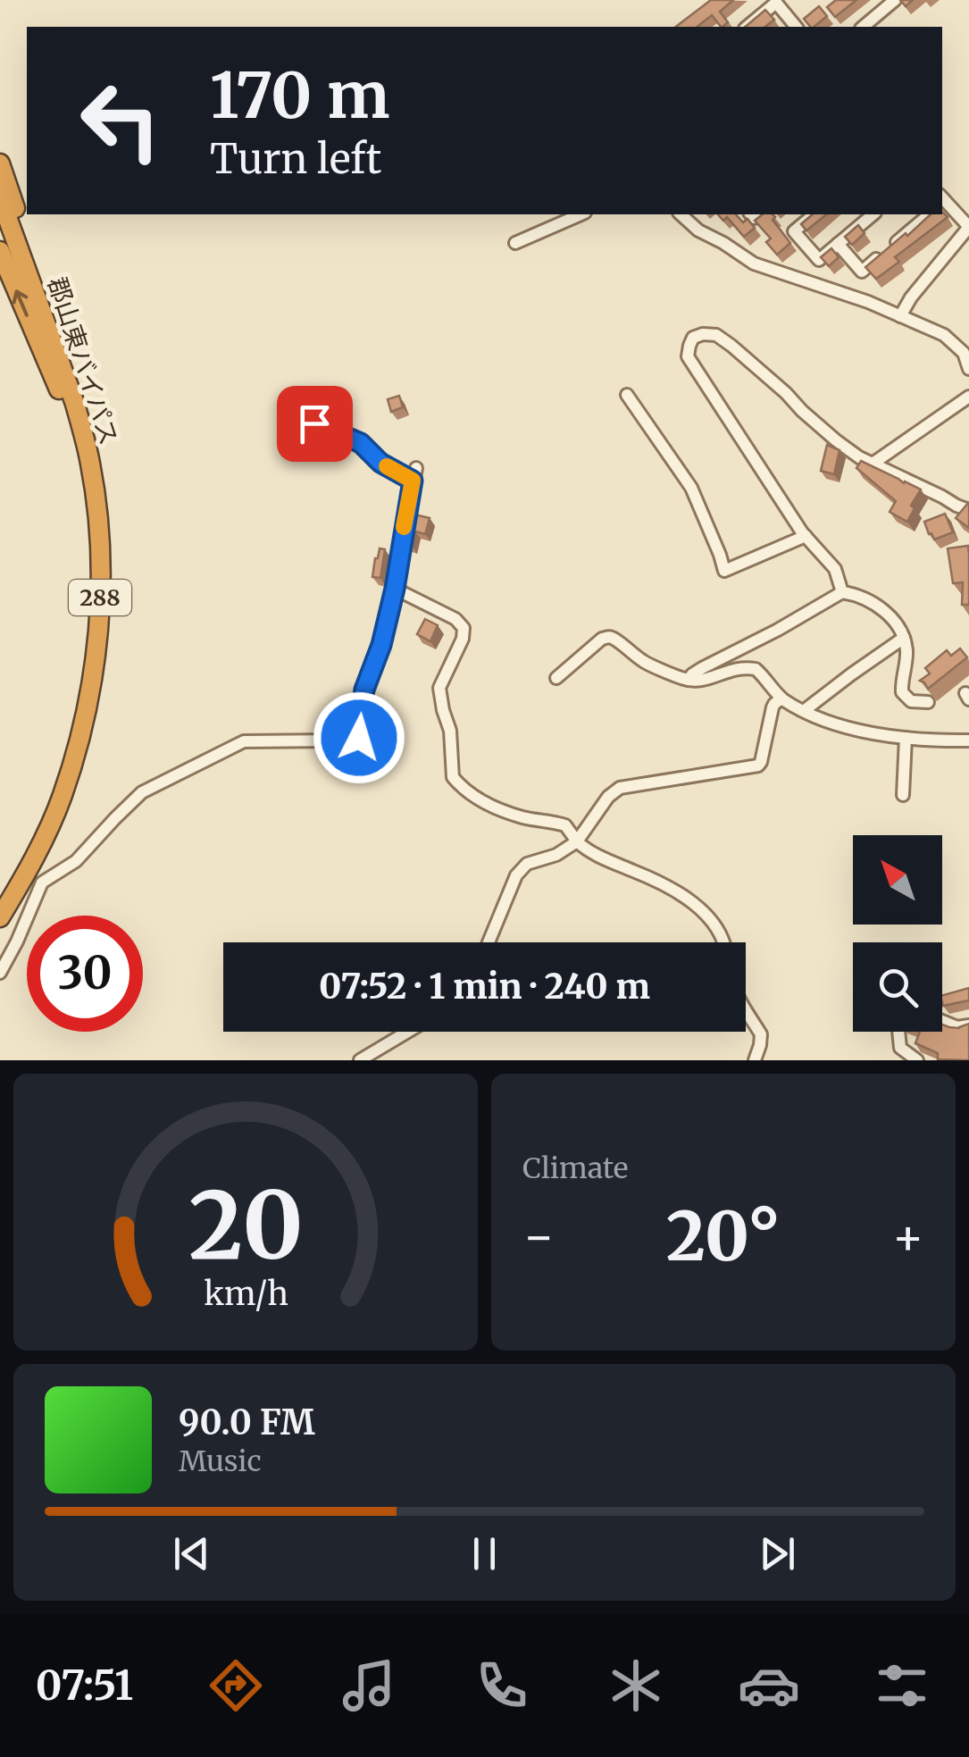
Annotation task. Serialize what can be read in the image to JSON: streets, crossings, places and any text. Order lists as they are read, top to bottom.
{
  "streets": {
    "highway": ["郡山東バイパス", "288"]
  },
  "north": "top left",
  "page": {
    "turn": ["170 m", "Turn left"],
    "limit": "30",
    "trip": "07:52 · 1 min · 240 m",
    "tile": "Climate",
    "heat": ["−", "20°", "+"],
    "song": ["90.0 FM", "Music"],
    "tabs": "07:51",
    "gauge": ["20", "km/h"]
  }
}
